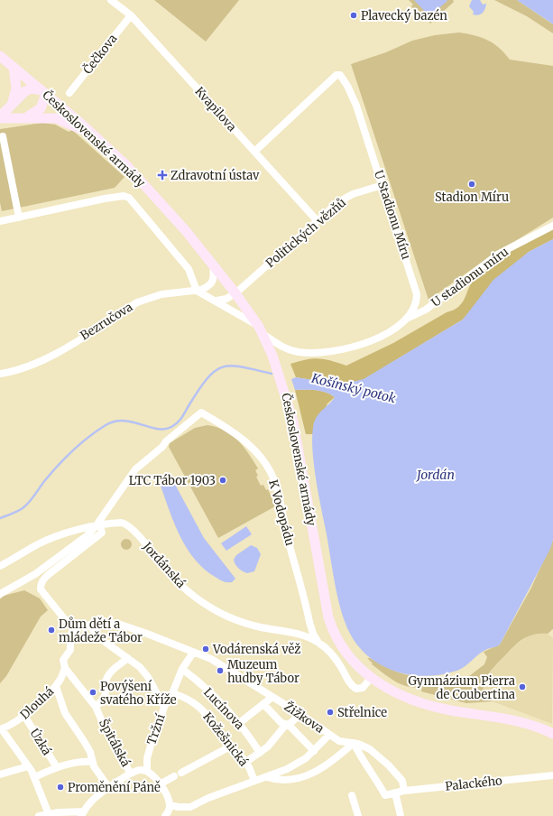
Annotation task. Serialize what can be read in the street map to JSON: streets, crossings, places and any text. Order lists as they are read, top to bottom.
{
  "streets": {
    "main road": ["Československé armády"],
    "street": [
      "Čečkova",
      "Kvapilova",
      "U Stadionu Míru",
      "Politických vězňů",
      "U stadionu míru",
      "Bezručova",
      "K Vodopádu",
      "Jordánská",
      "Dlouhá",
      "Lucínova",
      "Žižkova",
      "Tržní",
      "Kožešnická",
      "Úzká",
      "Špitálská",
      "Palackého"
    ]
  },
  "crossings": [
    ["Čečkova", "Kvapilova"],
    ["Kvapilova", "U Stadionu Míru"],
    ["Kvapilova", "Politických vězňů"],
    ["Československé armády", "U Stadionu Míru"],
    ["Československé armády", "Politických vězňů"],
    ["Československé armády", "Jordánská"],
    ["U Stadionu Míru", "Politických vězňů"],
    ["U Stadionu Míru", "U stadionu míru"],
    ["K Vodopádu", "Jordánská"],
    ["Dlouhá", "Úzká"],
    ["Dlouhá", "Špitálská"],
    ["Lucínova", "Tržní"],
    ["Žižkova", "Tržní"],
    ["Žižkova", "Palackého"],
    ["Tržní", "Kožešnická"]
  ],
  "water": ["Košínský potok", "Jordán"],
  "places": {
    "other": [
      "Plavecký bazén",
      "Stadion Míru",
      "LTC Tábor 1903",
      "Dům dětí a mládeže Tábor",
      "Vodárenská věž",
      "Muzeum hudby Tábor",
      "Gymnázium Pierra de Coubertina",
      "Povýšení svatého Kříže",
      "Střelnice",
      "Proměnění Páně"
    ],
    "health": ["Zdravotní ústav"]
  }
}
